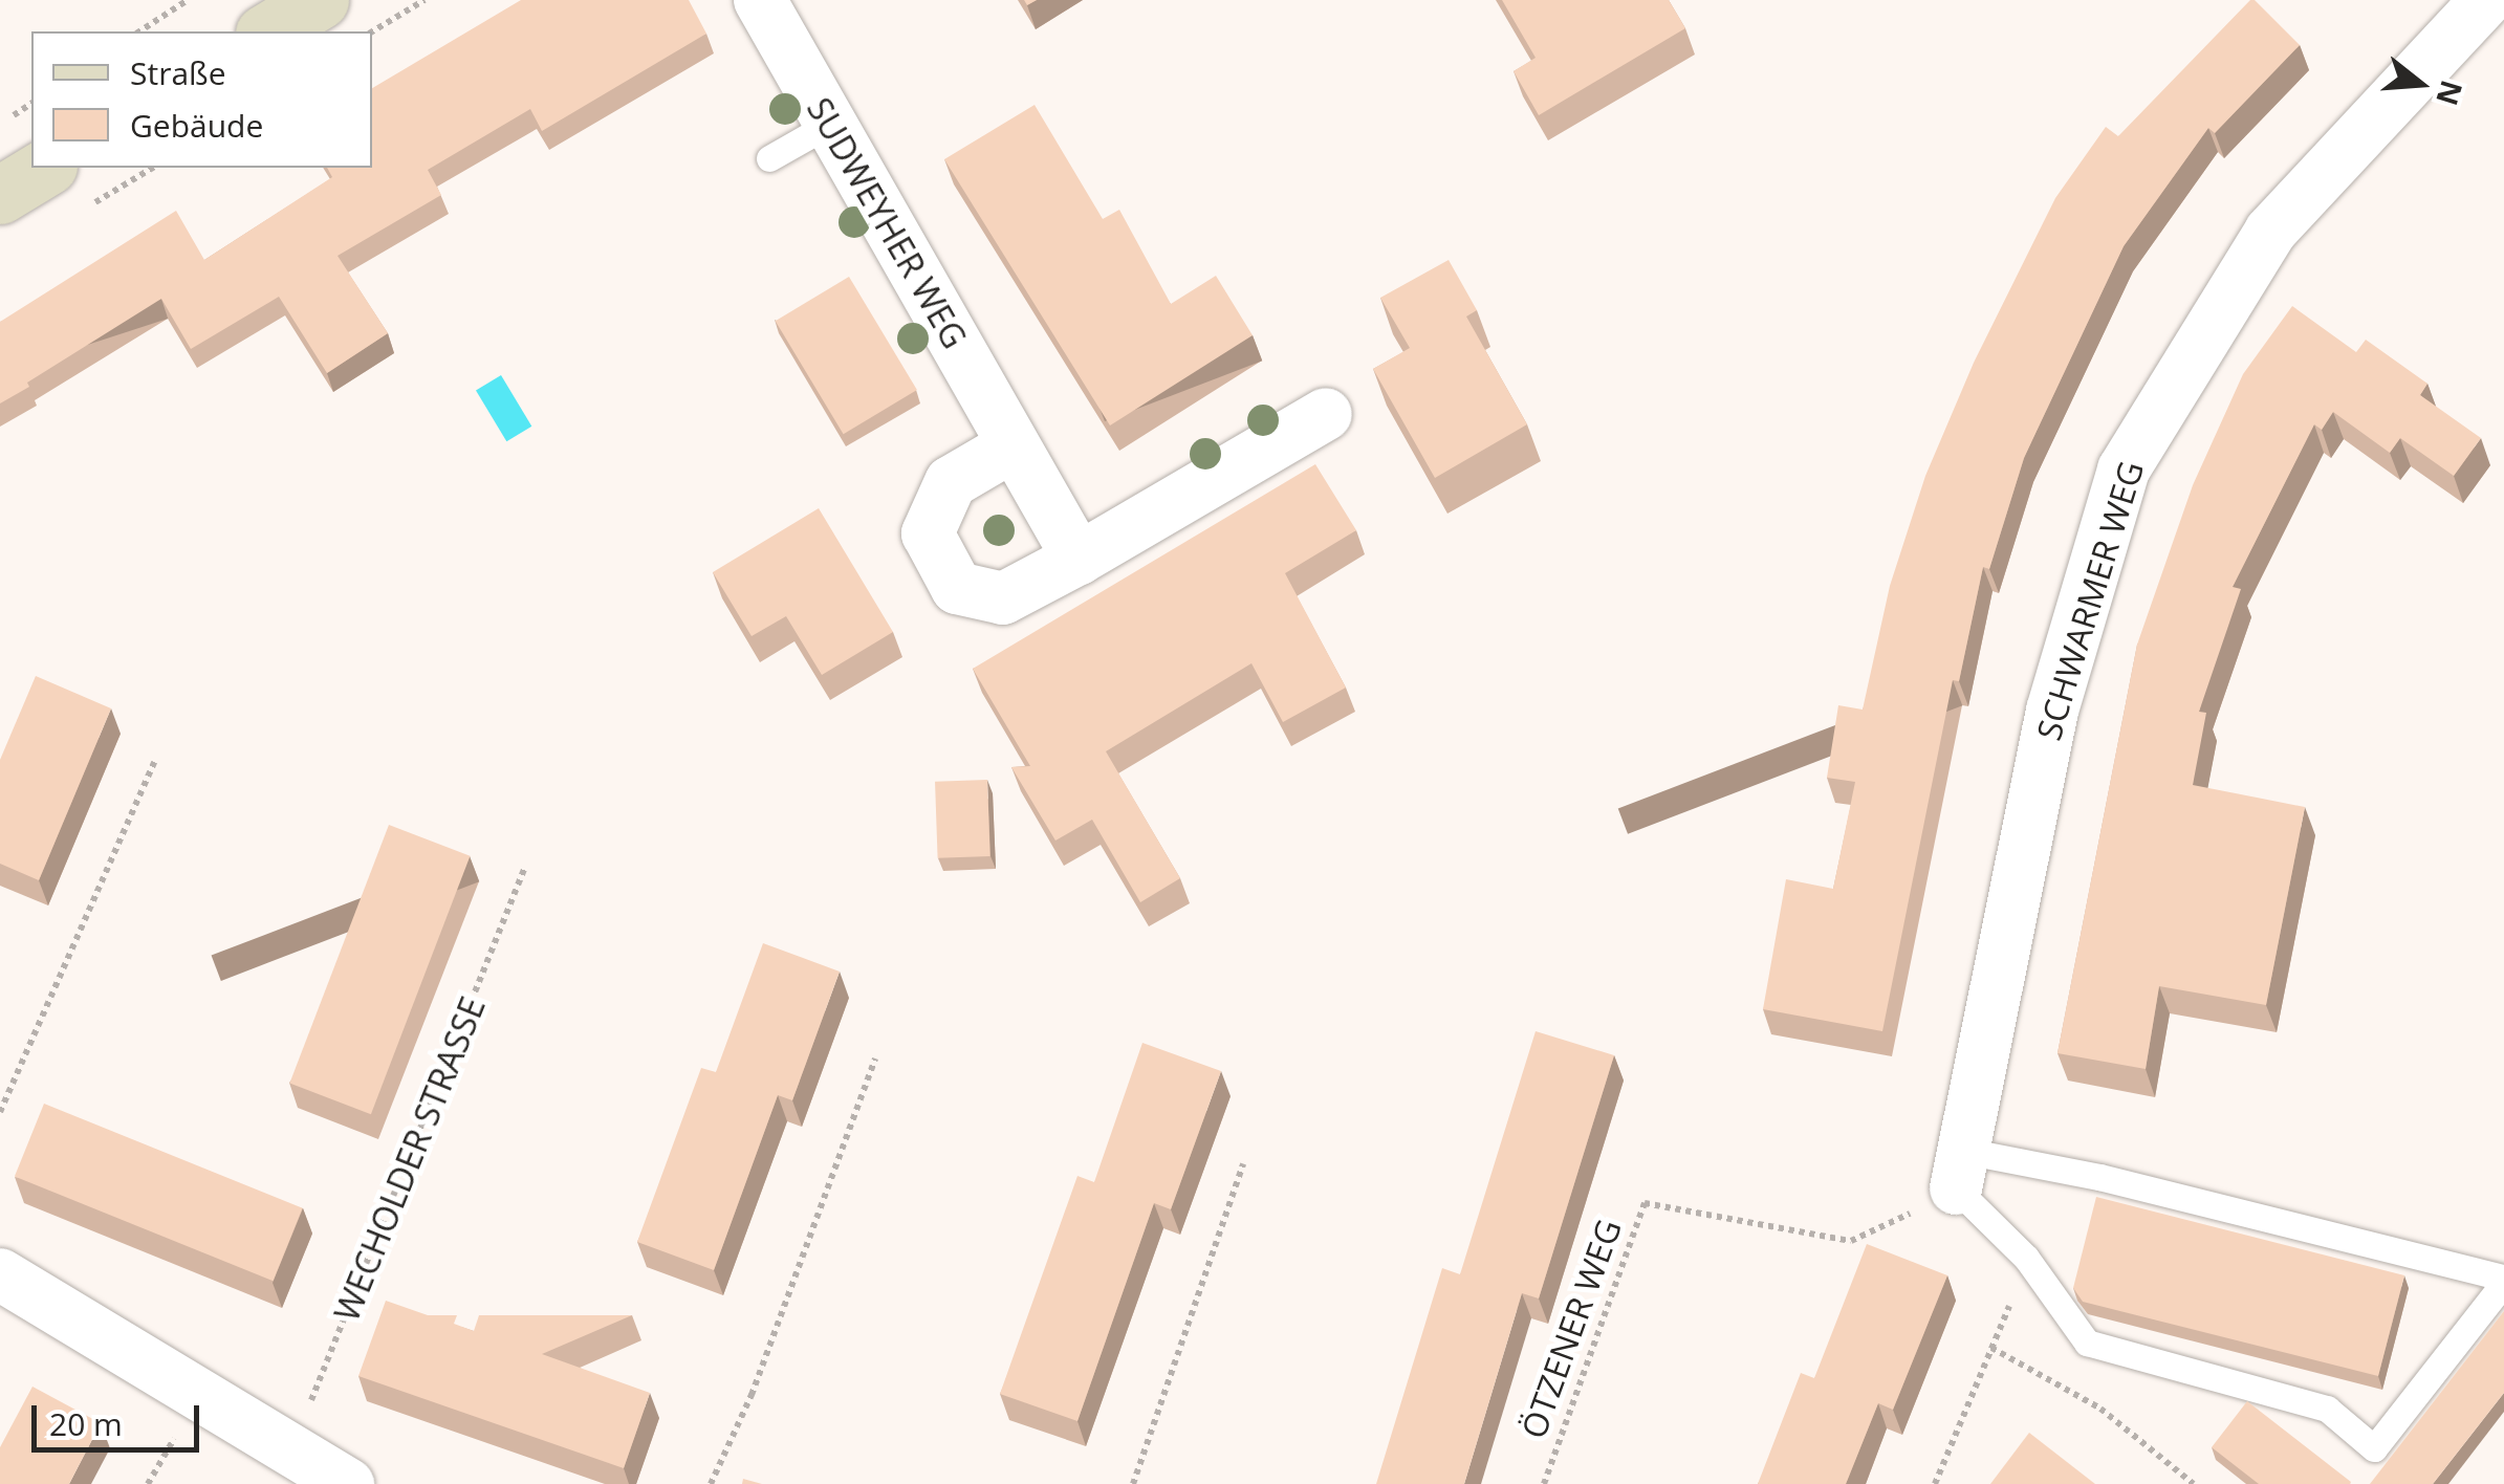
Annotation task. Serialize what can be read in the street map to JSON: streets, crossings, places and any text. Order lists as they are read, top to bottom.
{
  "streets": {
    "street": ["SUDWEYHER WEG", "SCHWARMER WEG"],
    "path": ["WECHOLDER STRASSE", "ÖTZENER WEG"]
  },
  "crossings": [
    ["SCHWARMER WEG", "ÖTZENER WEG"]
  ],
  "legend": ["Straße", "Gebäude"],
  "scale_bar": "20 m",
  "north": "right"
}
